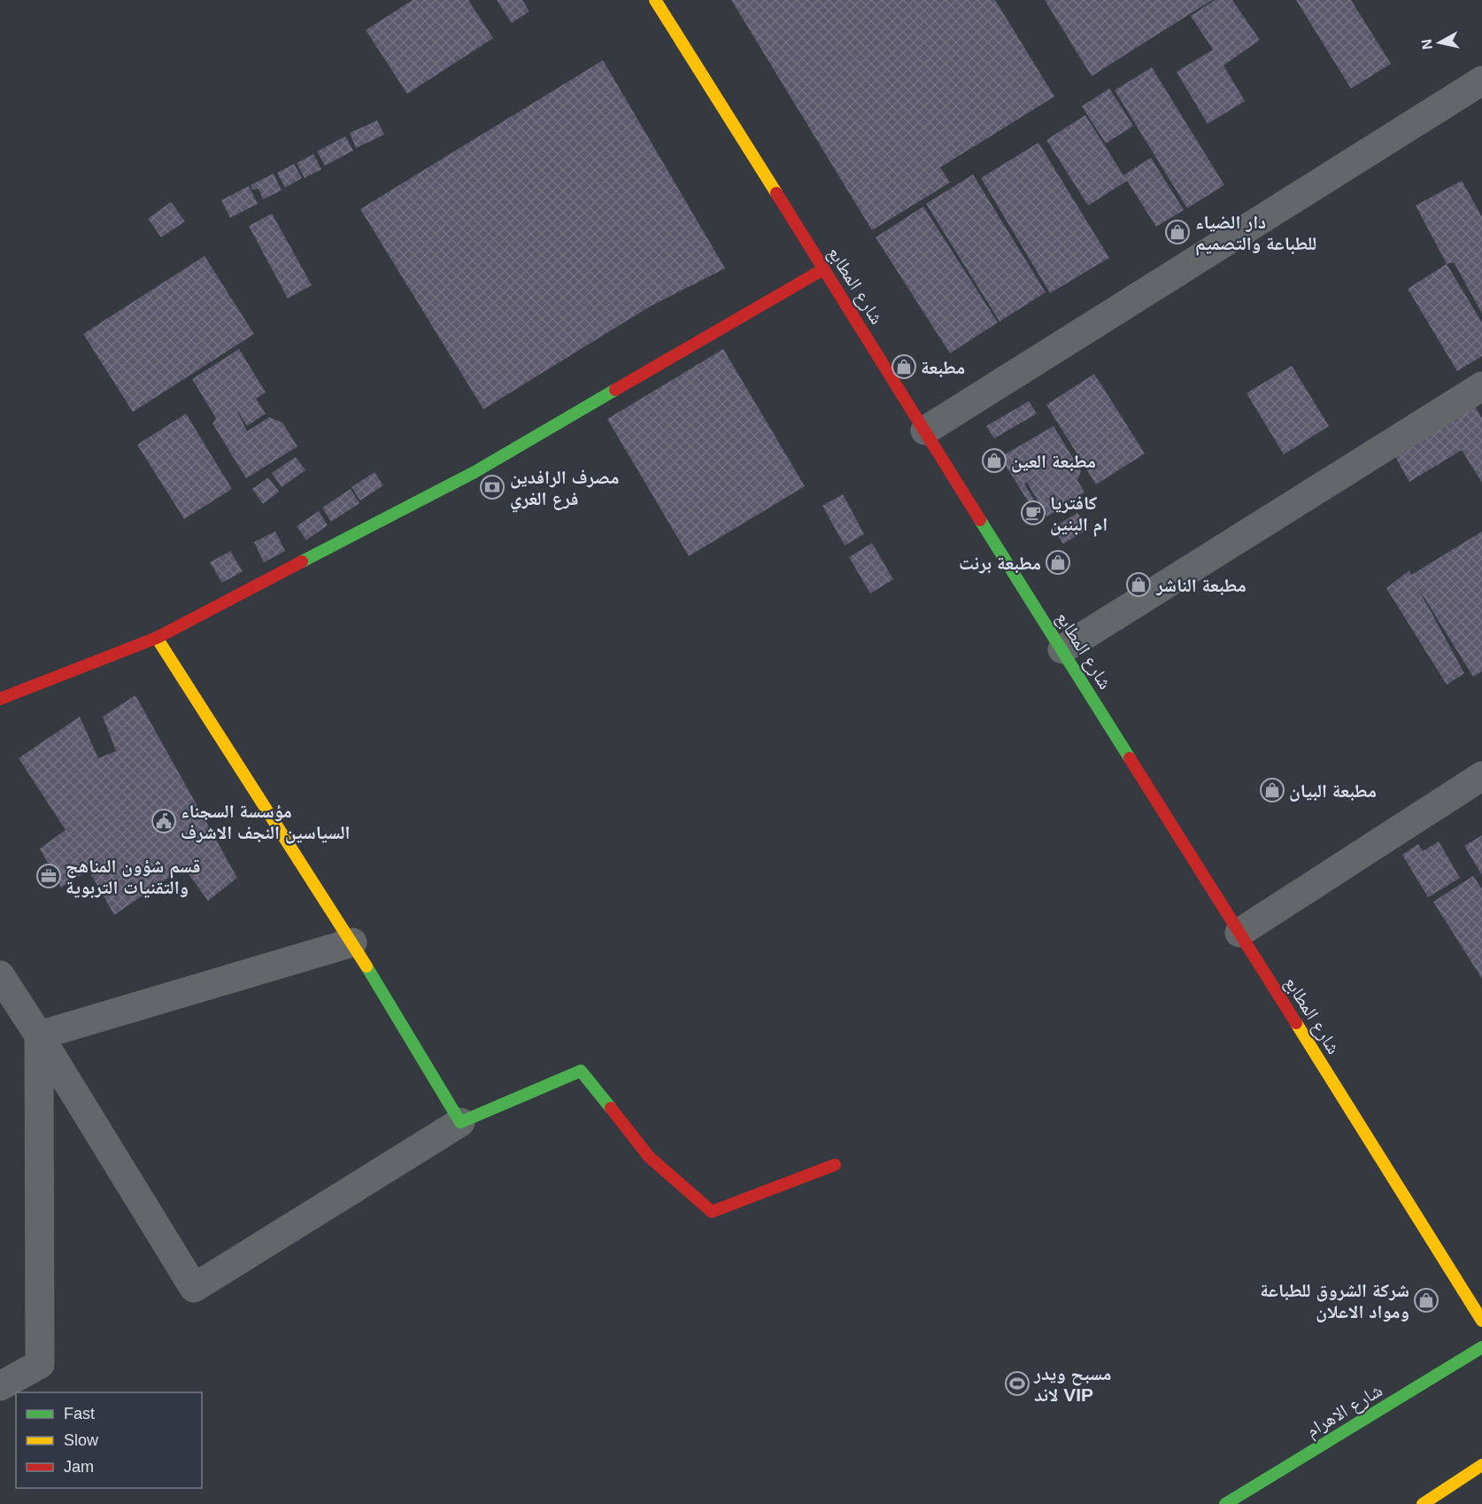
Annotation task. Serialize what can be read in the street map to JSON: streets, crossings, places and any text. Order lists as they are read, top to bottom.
{
  "streets": {
    "street": ["شارع المطابع", "شارع الاهرام"]
  },
  "places": {
    "shop": [
      "دار الضياء للطباعة والتصميم",
      "مطبعة",
      "مطبعة العين",
      "مطبعة برنت",
      "مطبعة الناشر",
      "مطبعة البيان",
      "شركة الشروق للطباعة ومواد الاعلان"
    ],
    "bank": ["مصرف الرافدين فرع الغري"],
    "cafe": ["كافتريا ام البنين"],
    "public building": ["مؤسسة السجناء السياسين النجف الاشرف"],
    "office": ["قسم شؤون المناهج والتقنيات التربوية"],
    "sports": ["مسبح ويدر لاند VIP"]
  },
  "legend": ["Fast", "Slow", "Jam"],
  "north": "left"
}
